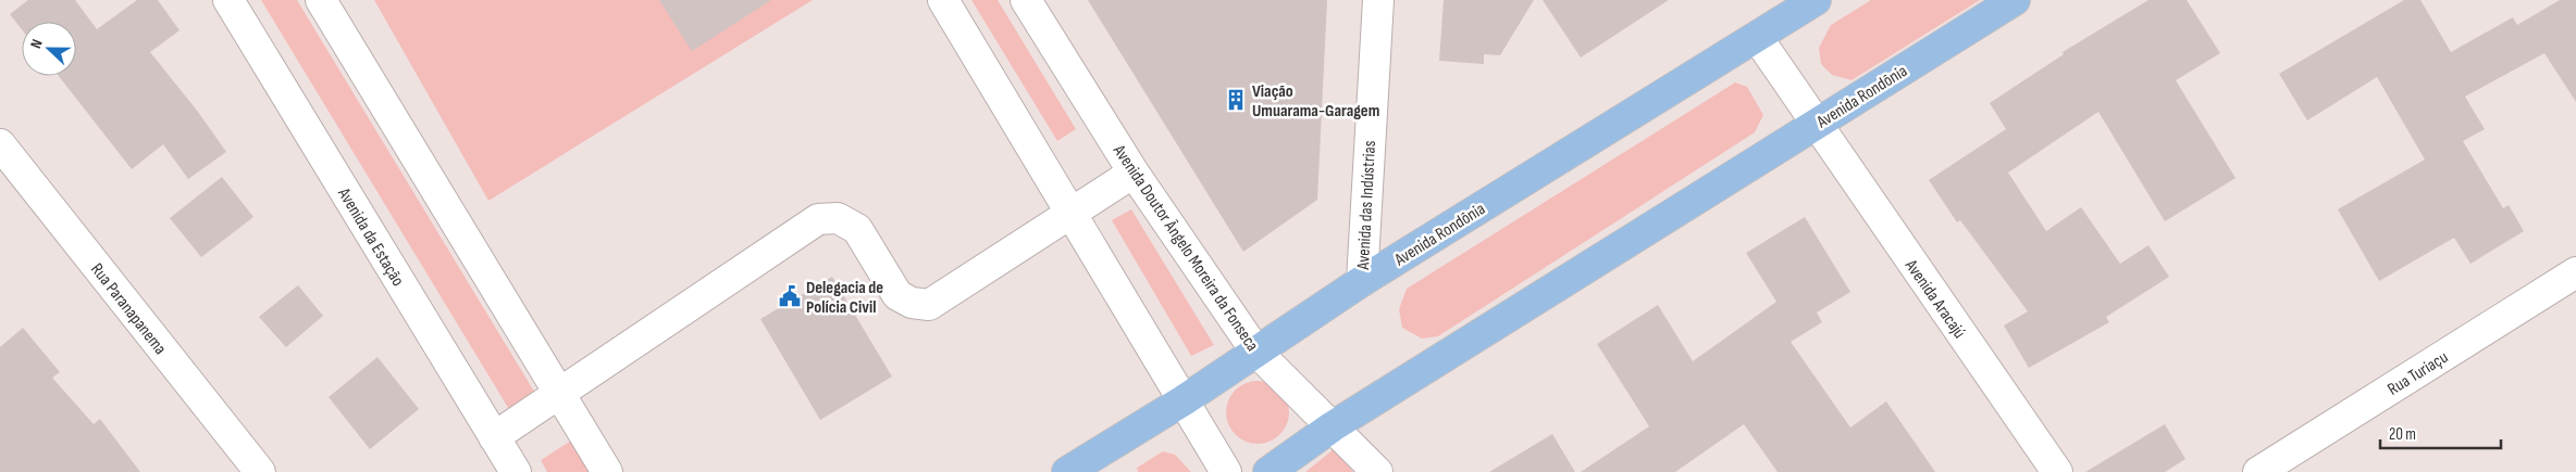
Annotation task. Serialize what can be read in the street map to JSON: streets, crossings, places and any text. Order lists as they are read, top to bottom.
{
  "streets": {
    "main road": ["Avenida Rondônia"],
    "street": [
      "Avenida das Indústrias",
      "Avenida da Estação",
      "Avenida Doutor Ângelo Moreira da Fonseca",
      "Avenida Aracajú",
      "Rua Paranapanema",
      "Rua Turiaçu"
    ]
  },
  "crossings": [
    ["Avenida Rondônia", "Avenida das Indústrias"],
    ["Avenida Rondônia", "Avenida Doutor Ângelo Moreira da Fonseca"],
    ["Avenida Rondônia", "Avenida Aracajú"]
  ],
  "places": {
    "building": ["Viação Umuarama-Garagem"],
    "public building": ["Delegacia de Polícia Civil"]
  },
  "scale_bar": "20 m",
  "north": "left"
}
